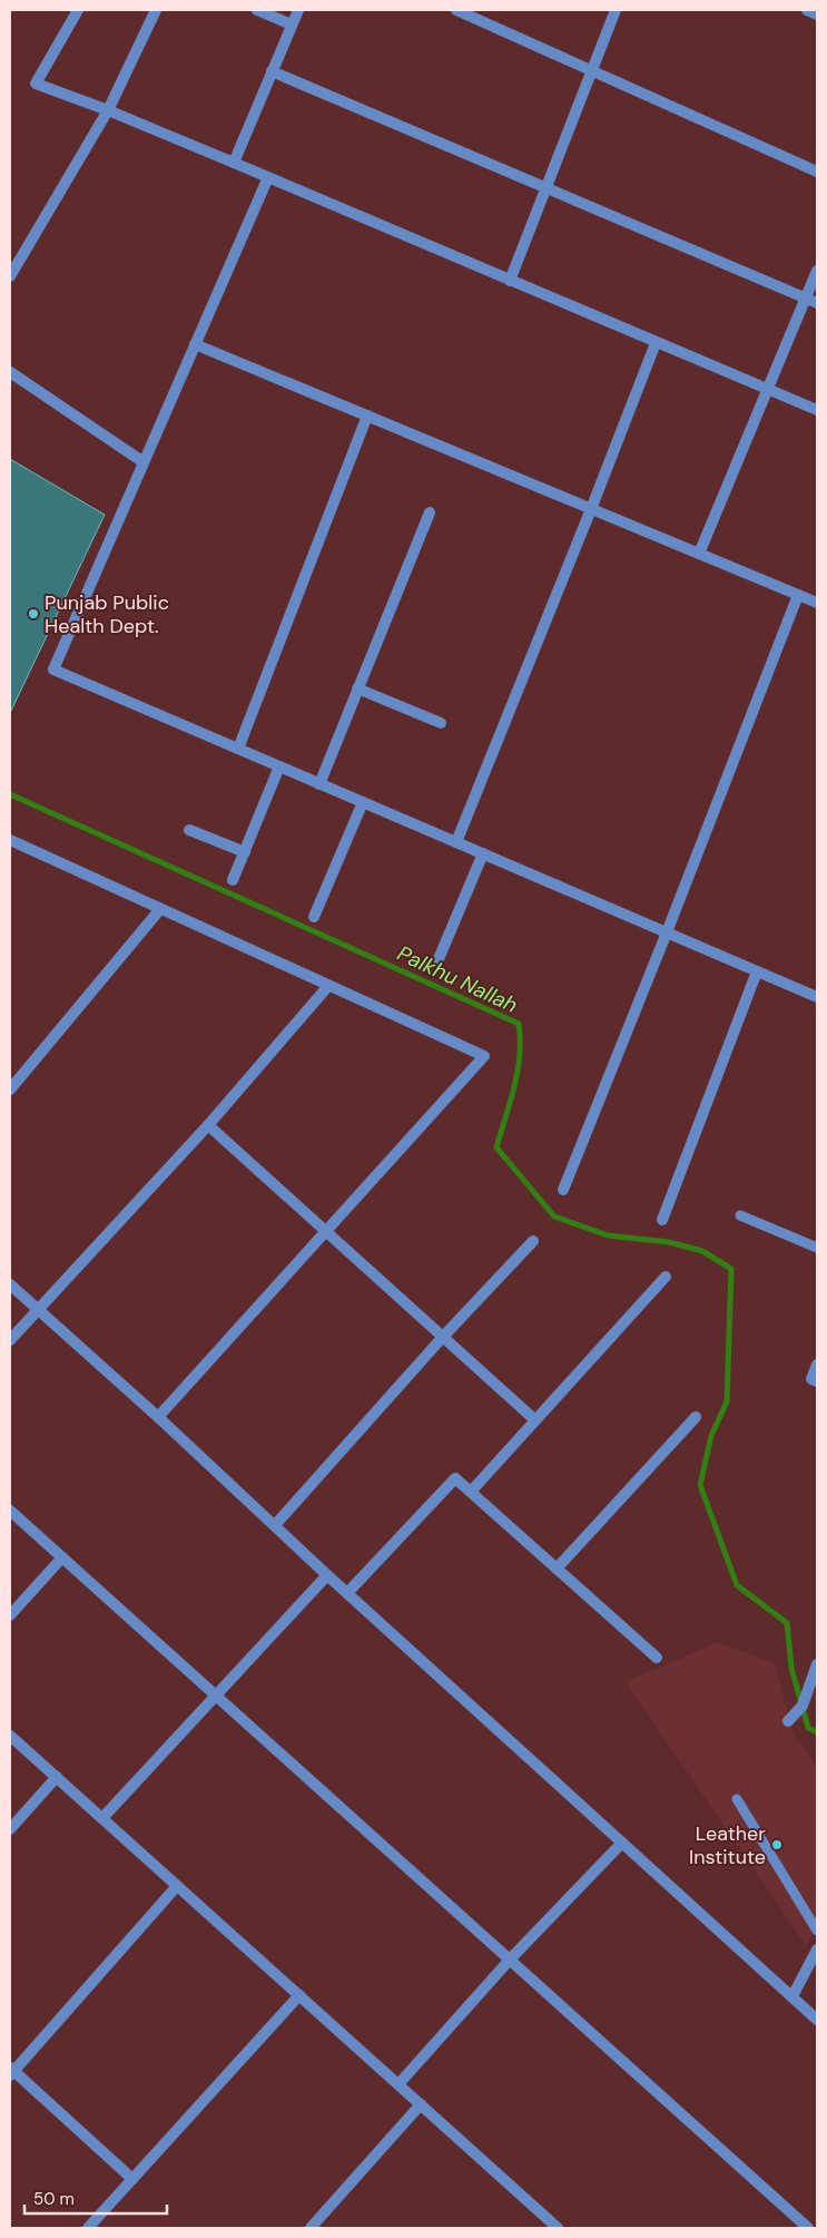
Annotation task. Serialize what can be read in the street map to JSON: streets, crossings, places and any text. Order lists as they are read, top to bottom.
{
  "water": ["Palkhu Nallah"],
  "places": ["Punjab Public Health Dept.", "Leather Institute"],
  "scale_bar": "50 m"
}
